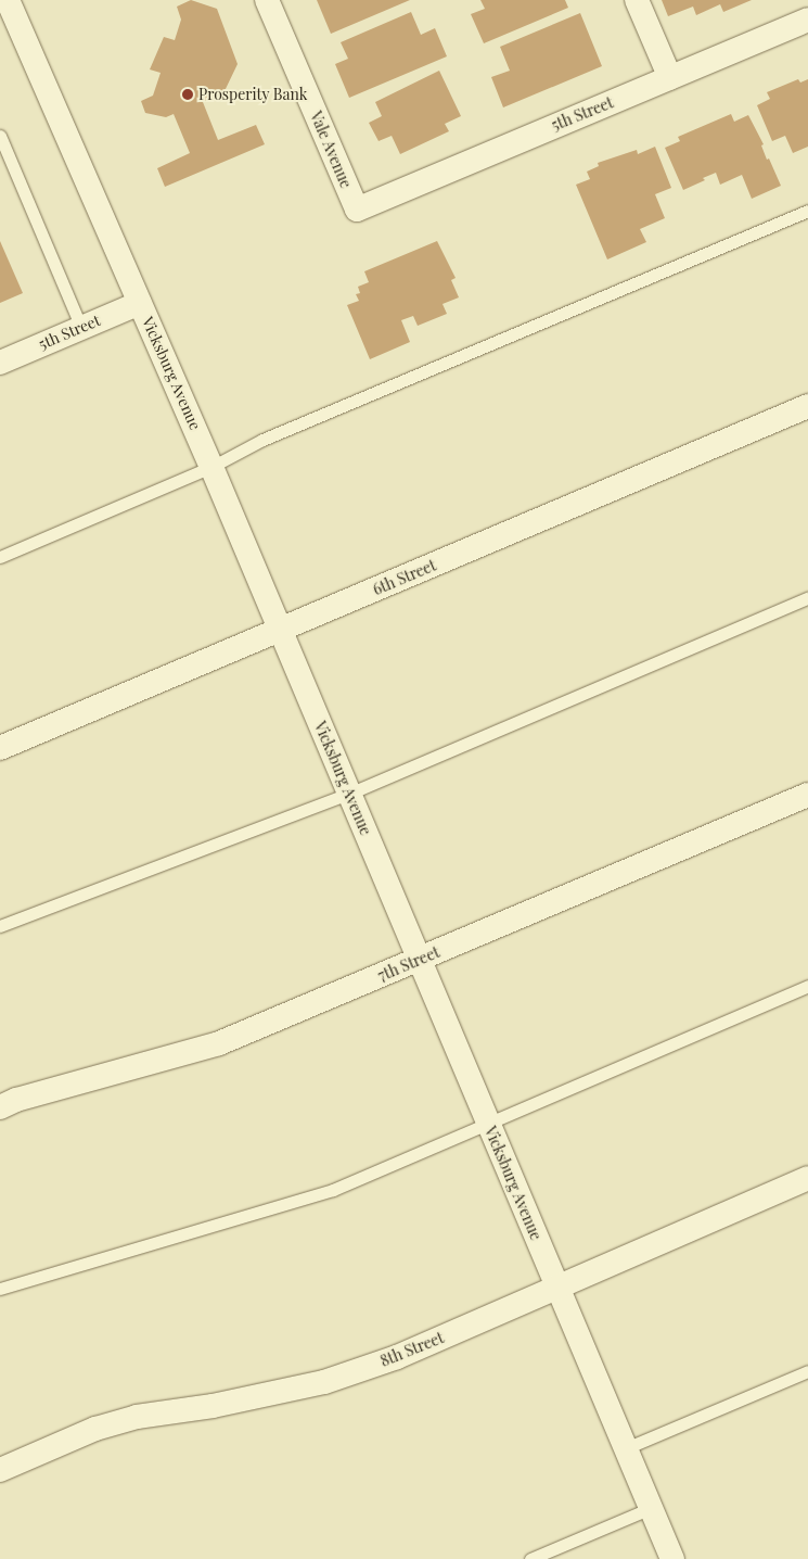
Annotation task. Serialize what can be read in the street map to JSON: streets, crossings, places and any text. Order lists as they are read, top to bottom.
{
  "streets": {
    "street": [
      "5th Street",
      "Vale Avenue",
      "Vicksburg Avenue",
      "6th Street",
      "7th Street",
      "8th Street"
    ]
  },
  "crossings": [
    ["5th Street", "Vale Avenue"],
    ["5th Street", "Vicksburg Avenue"],
    ["Vicksburg Avenue", "6th Street"],
    ["Vicksburg Avenue", "7th Street"],
    ["Vicksburg Avenue", "8th Street"]
  ],
  "places": ["Prosperity Bank"]
}
